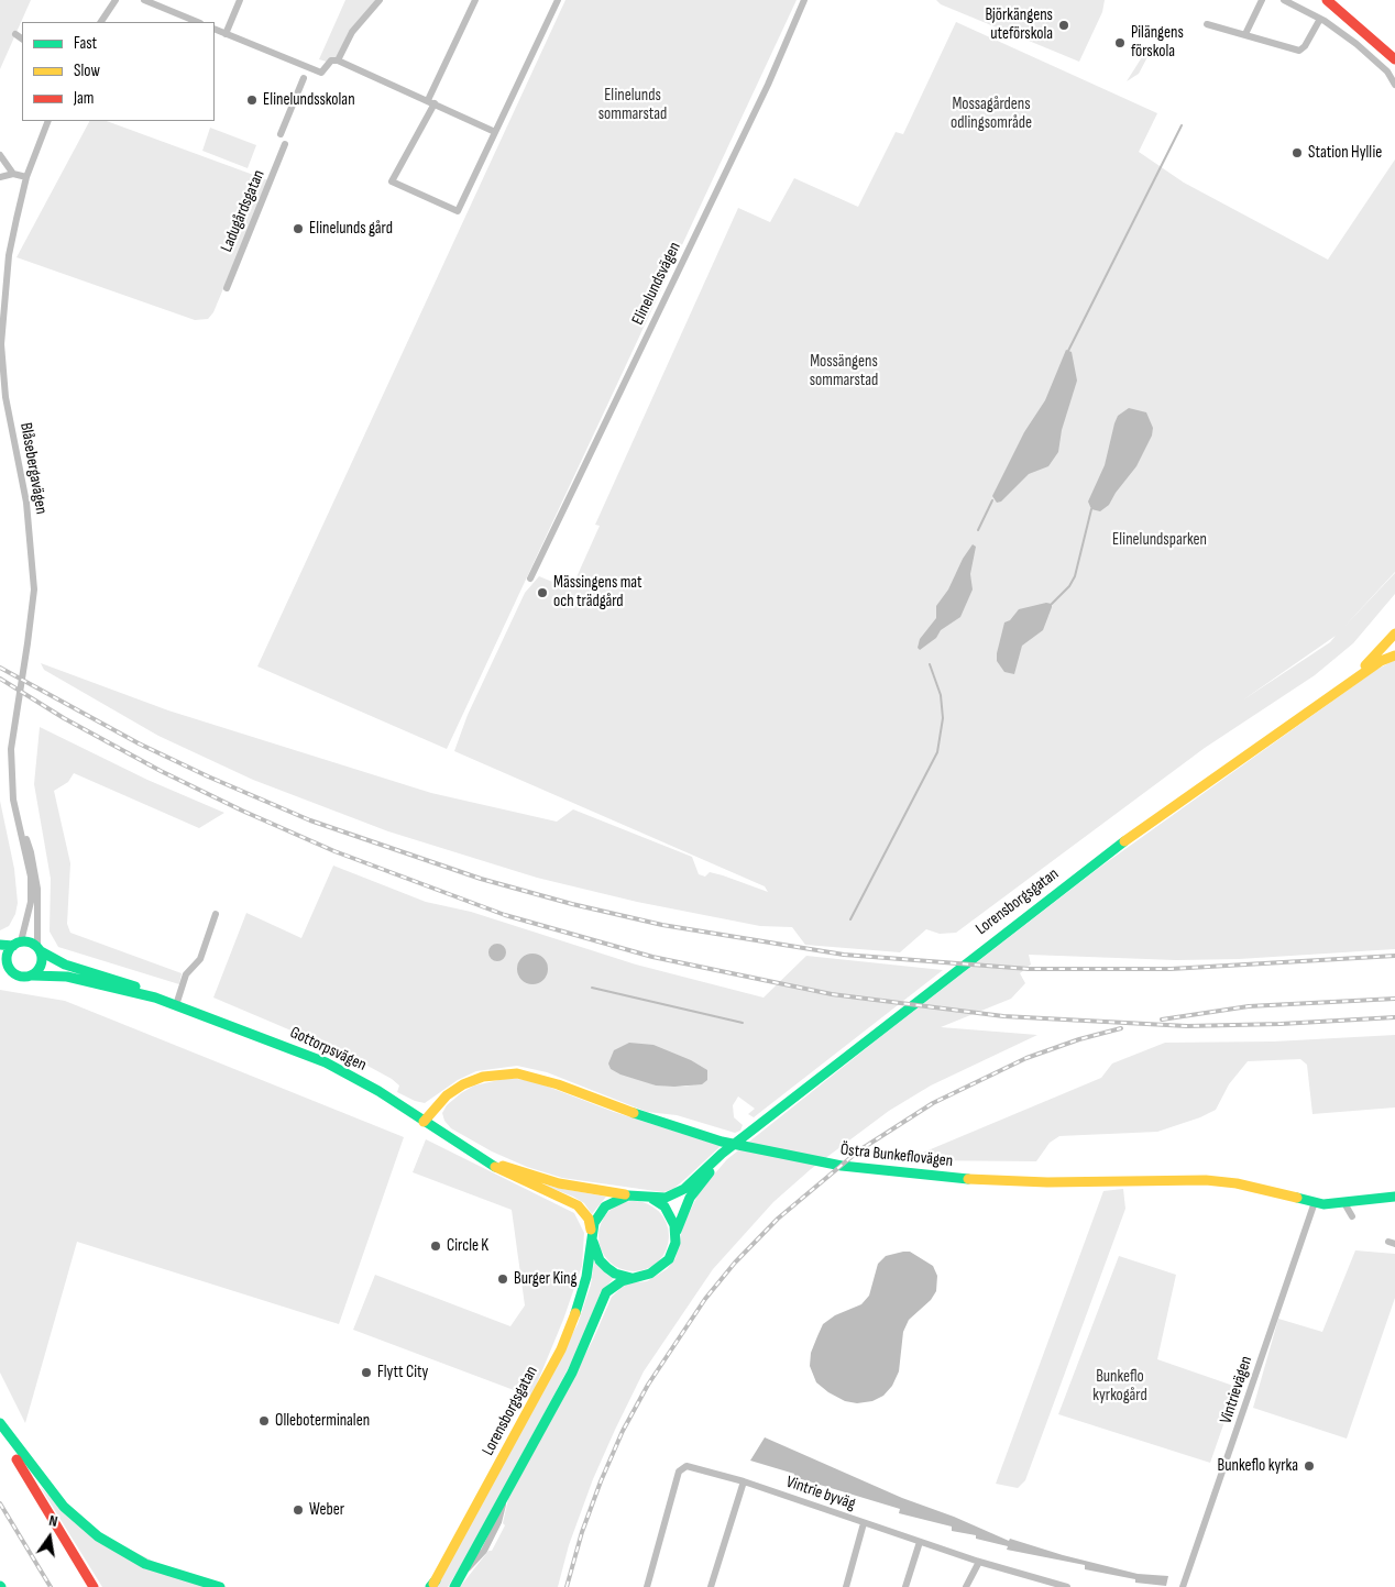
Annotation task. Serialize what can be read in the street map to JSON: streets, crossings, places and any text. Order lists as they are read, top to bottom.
{
  "streets": {
    "main road": ["Lorensborgsgatan", "Gottorpsvägen", "Östra Bunkeflovägen"],
    "street": [
      "Ladugårdsgatan",
      "Elinelundsvägen",
      "Blåsebergavägen",
      "Vintrievägen",
      "Vintrie byväg"
    ]
  },
  "crossings": [
    ["Blåsebergavägen", "Gottorpsvägen"],
    ["Lorensborgsgatan", "Gottorpsvägen"],
    ["Gottorpsvägen", "Östra Bunkeflovägen"],
    ["Östra Bunkeflovägen", "Vintrievägen"]
  ],
  "parks": [
    "Elinelunds sommarstad",
    "Mossagårdens odlingsområde",
    "Mossängens sommarstad",
    "Elinelundsparken",
    "Bunkeflo kyrkogård"
  ],
  "places": [
    "Björkängens uteförskola",
    "Pilängens förskola",
    "Elinelundsskolan",
    "Station Hyllie",
    "Elinelunds gård",
    "Mässingens mat och trädgård",
    "Circle K",
    "Burger King",
    "Flytt City",
    "Olleboterminalen",
    "Bunkeflo kyrka",
    "Weber"
  ],
  "legend": ["Fast", "Slow", "Jam"],
  "north": "top"
}
